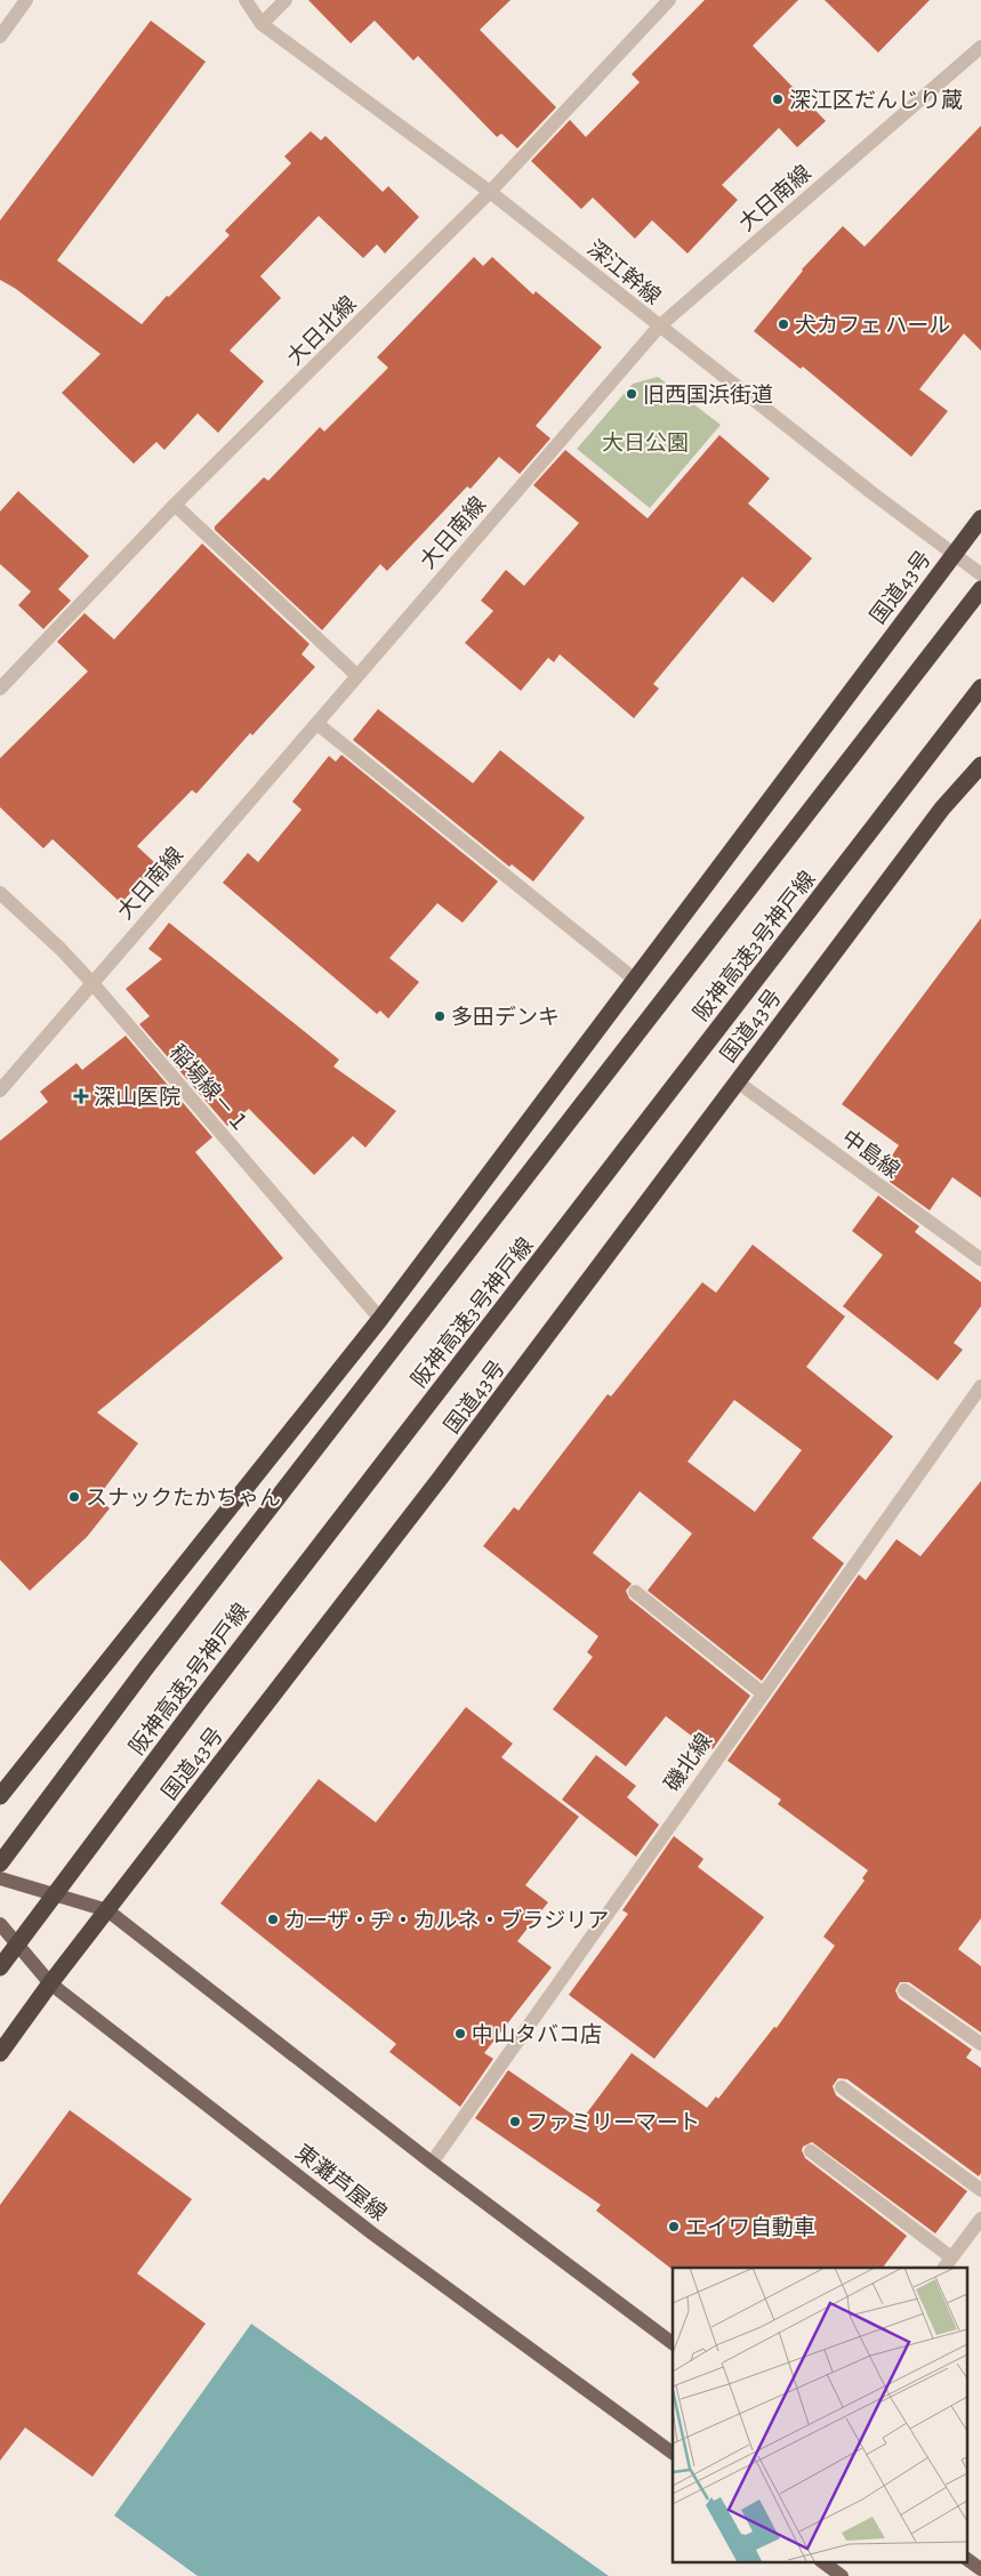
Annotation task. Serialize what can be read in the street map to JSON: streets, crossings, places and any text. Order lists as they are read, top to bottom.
{
  "streets": {
    "highway": ["国道43号", "阪神高速3号神戸線"],
    "main road": ["東灘芦屋線"],
    "street": [
      "大日南線",
      "深江幹線",
      "大日北線",
      "稲場線－１",
      "中島線",
      "磯北線"
    ]
  },
  "crossings": [
    ["大日南線", "深江幹線"],
    ["大日南線", "稲場線－１"],
    ["深江幹線", "大日北線"],
    ["深江幹線", "国道43号"],
    ["国道43号", "稲場線－１"],
    ["国道43号", "中島線"],
    ["国道43号", "東灘芦屋線"]
  ],
  "parks": ["大日公園"],
  "places": {
    "other": [
      "深江区だんじり蔵",
      "犬カフェ ハール",
      "旧西国浜街道",
      "多田デンキ",
      "スナックたかちゃん",
      "カーザ・ヂ・カルネ・ブラジリア",
      "中山タバコ店",
      "ファミリーマート",
      "エイワ自動車"
    ],
    "health": ["深山医院"]
  }
}
